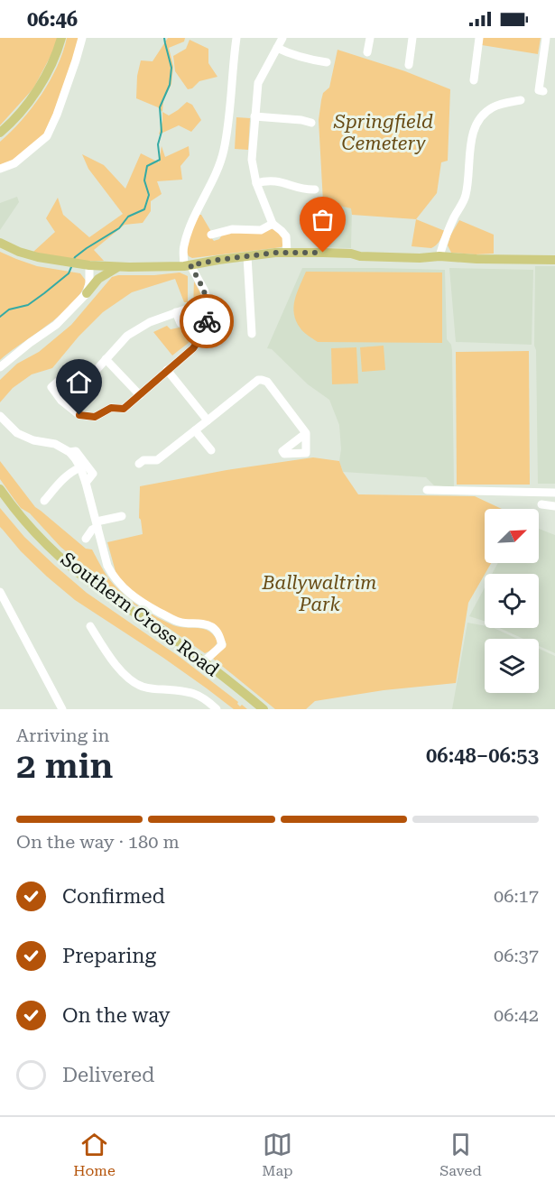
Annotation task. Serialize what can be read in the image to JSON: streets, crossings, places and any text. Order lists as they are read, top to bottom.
{
  "streets": {
    "main road": ["Southern Cross Road"]
  },
  "parks": ["Springfield Cemetery", "Ballywaltrim Park"],
  "north": "top right",
  "page": {
    "status": "06:46",
    "heading": ["2 min", "Arriving in", "06:48–06:53"],
    "bar": "On the way · 180 m",
    "list": [
      ["Confirmed", "06:17"],
      ["Preparing", "06:37"],
      ["On the way", "06:42"],
      "Delivered"
    ],
    "tabs": ["Home", "Map", "Saved"]
  }
}
